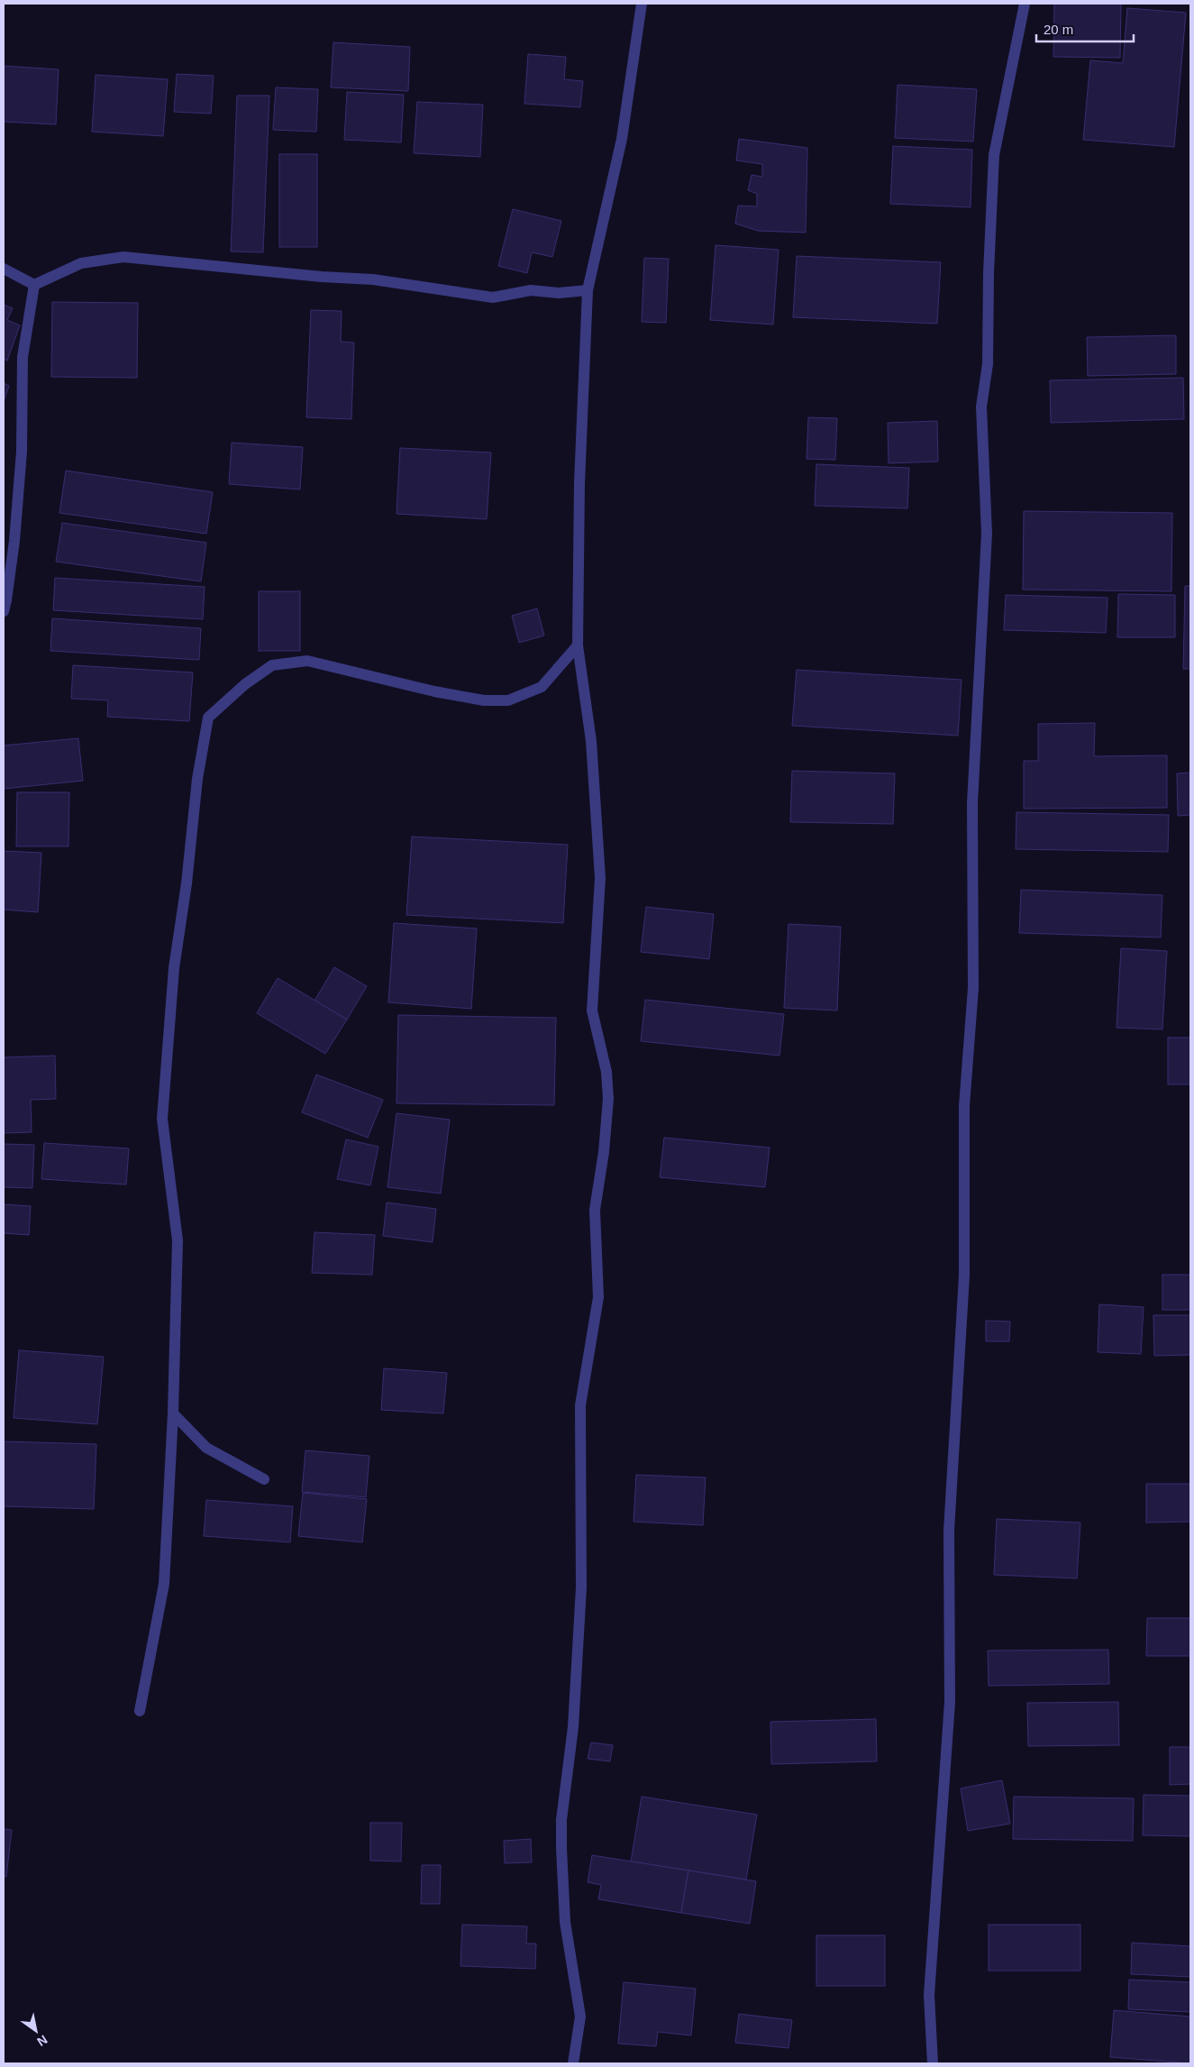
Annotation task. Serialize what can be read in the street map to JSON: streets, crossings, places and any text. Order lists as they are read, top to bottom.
{
  "scale_bar": "20 m",
  "north": "bottom right"
}
